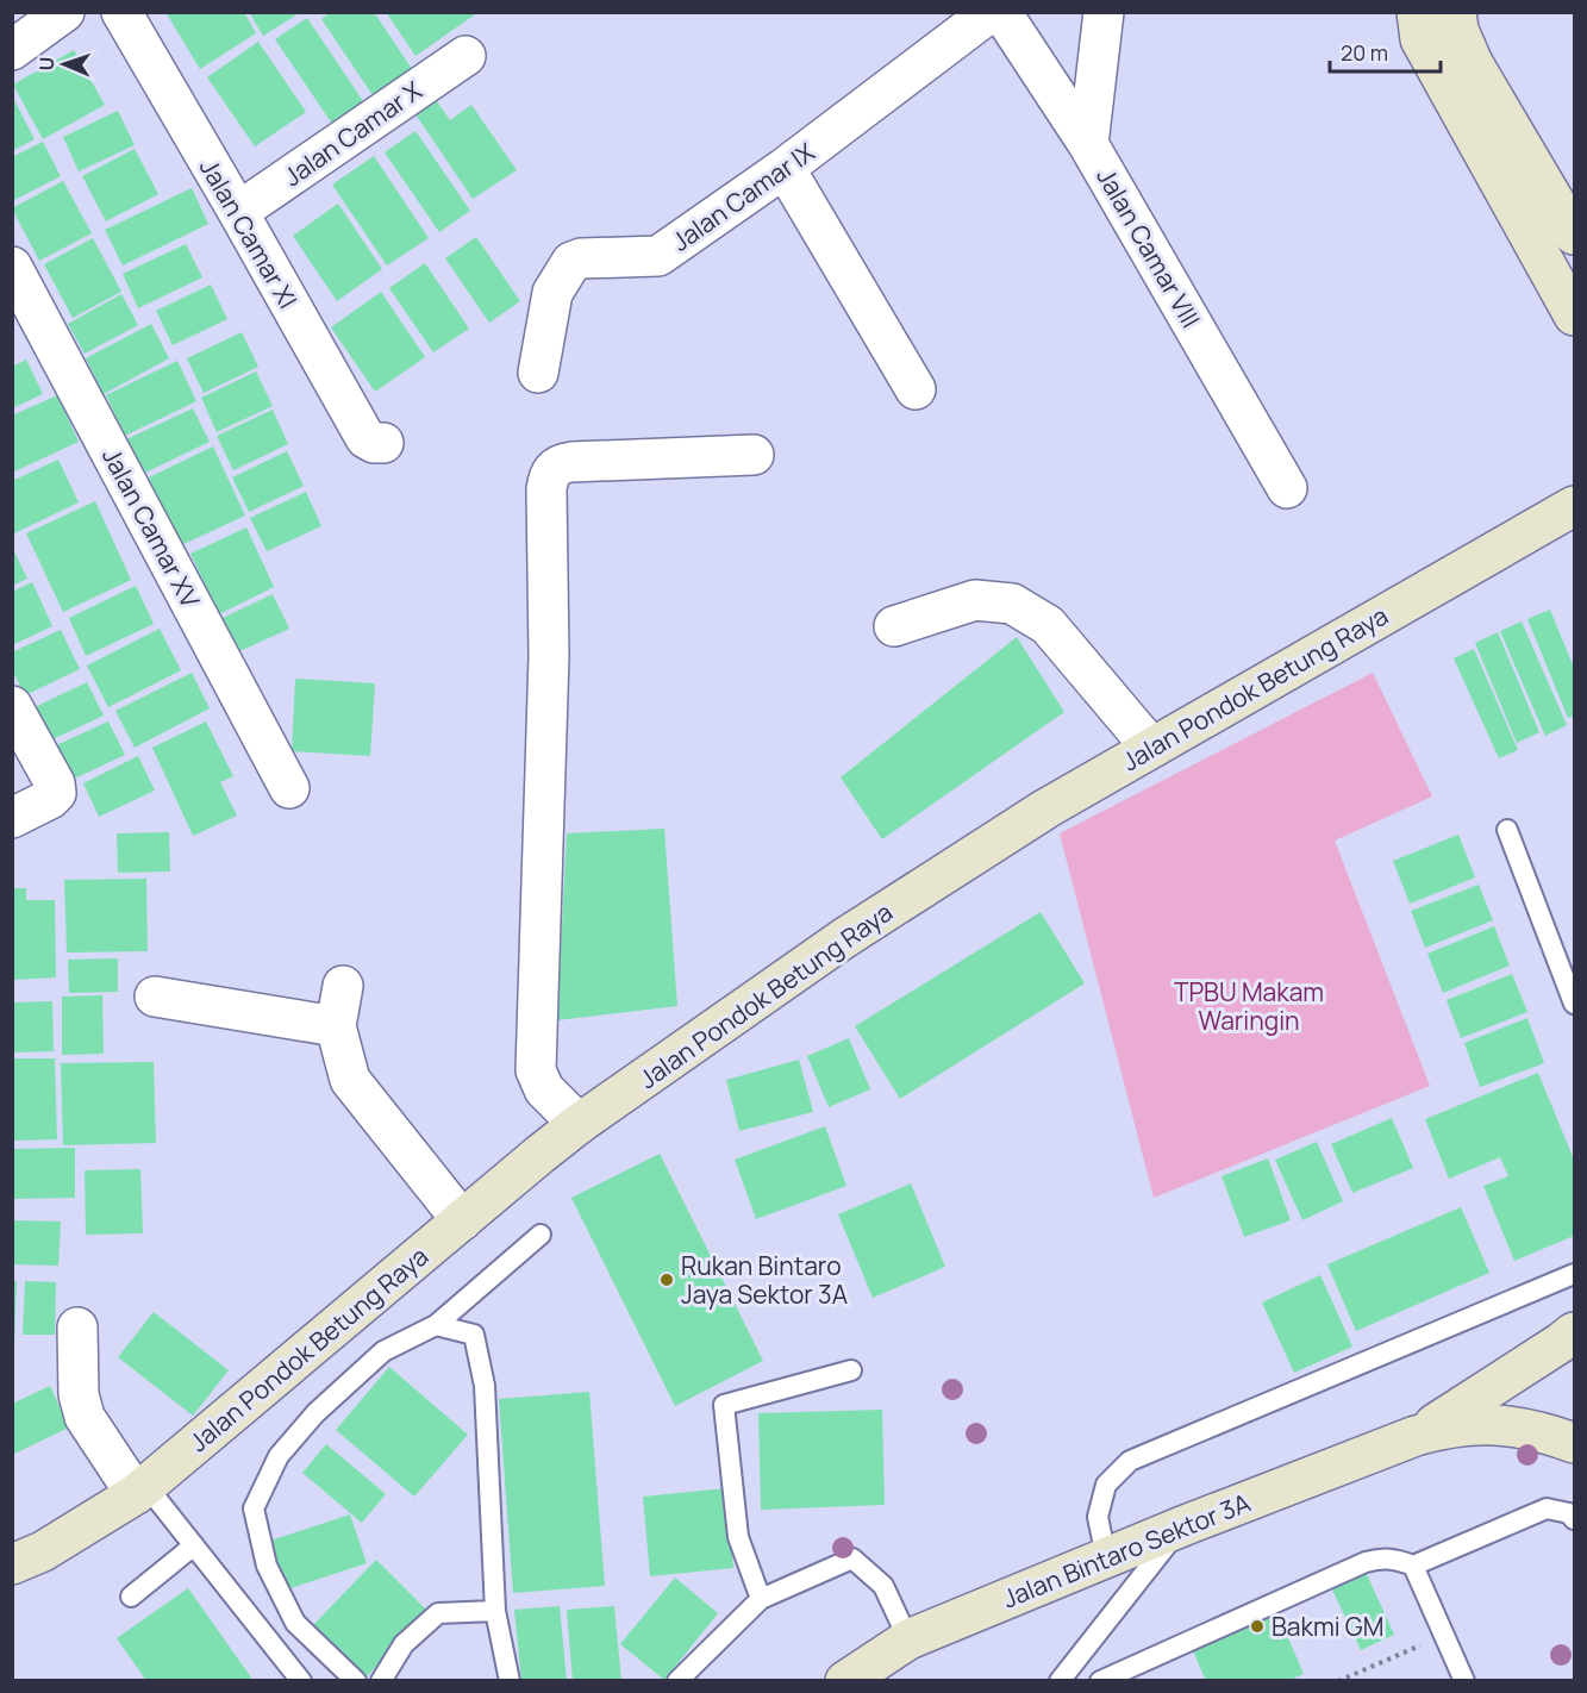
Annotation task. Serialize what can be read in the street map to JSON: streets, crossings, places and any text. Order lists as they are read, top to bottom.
{
  "streets": {
    "main road": ["Jalan Pondok Betung Raya", "Jalan Bintaro Sektor 3A"],
    "street": [
      "Jalan Camar X",
      "Jalan Camar IX",
      "Jalan Camar XI",
      "Jalan Camar VIII",
      "Jalan Camar XV"
    ]
  },
  "crossings": [
    ["Jalan Camar X", "Jalan Camar XI"]
  ],
  "parks": ["TPBU Makam Waringin"],
  "places": ["Rukan Bintaro Jaya Sektor 3A", "Bakmi GM"],
  "scale_bar": "20 m",
  "north": "left"
}
